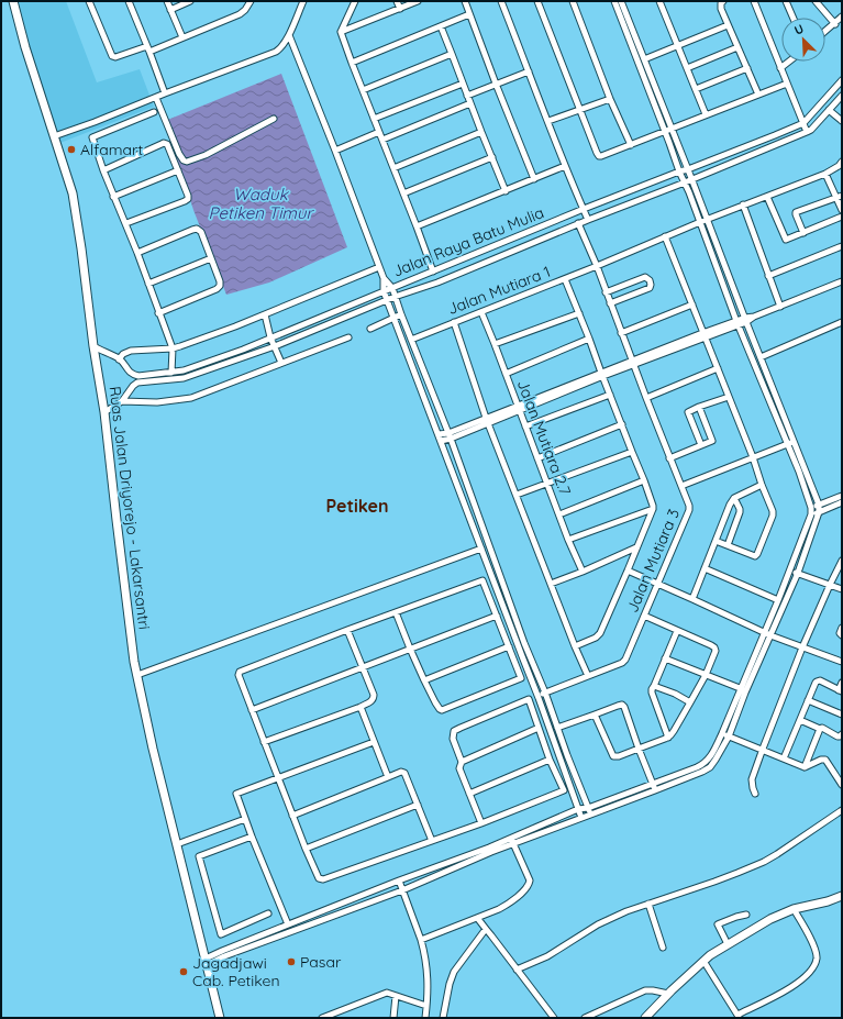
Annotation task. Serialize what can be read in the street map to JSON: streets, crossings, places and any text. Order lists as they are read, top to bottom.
{
  "streets": {
    "main road": ["Ruas Jalan Driyorejo - Lakarsantri"],
    "street": [
      "Jalan Raya Batu Mulia",
      "Jalan Mutiara 1",
      "Jalan Mutiara 2.7",
      "Jalan Mutiara 3"
    ]
  },
  "crossings": [
    ["Jalan Raya Batu Mulia", "Ruas Jalan Driyorejo - Lakarsantri"],
    ["Jalan Mutiara 1", "Jalan Mutiara 2.7"],
    ["Jalan Mutiara 1", "Jalan Mutiara 3"]
  ],
  "districts": ["Petiken"],
  "water": ["Waduk Petiken Timur"],
  "places": ["Alfamart", "Pasar", "Jagadjawi Cab. Petiken"],
  "north": "top left"
}
